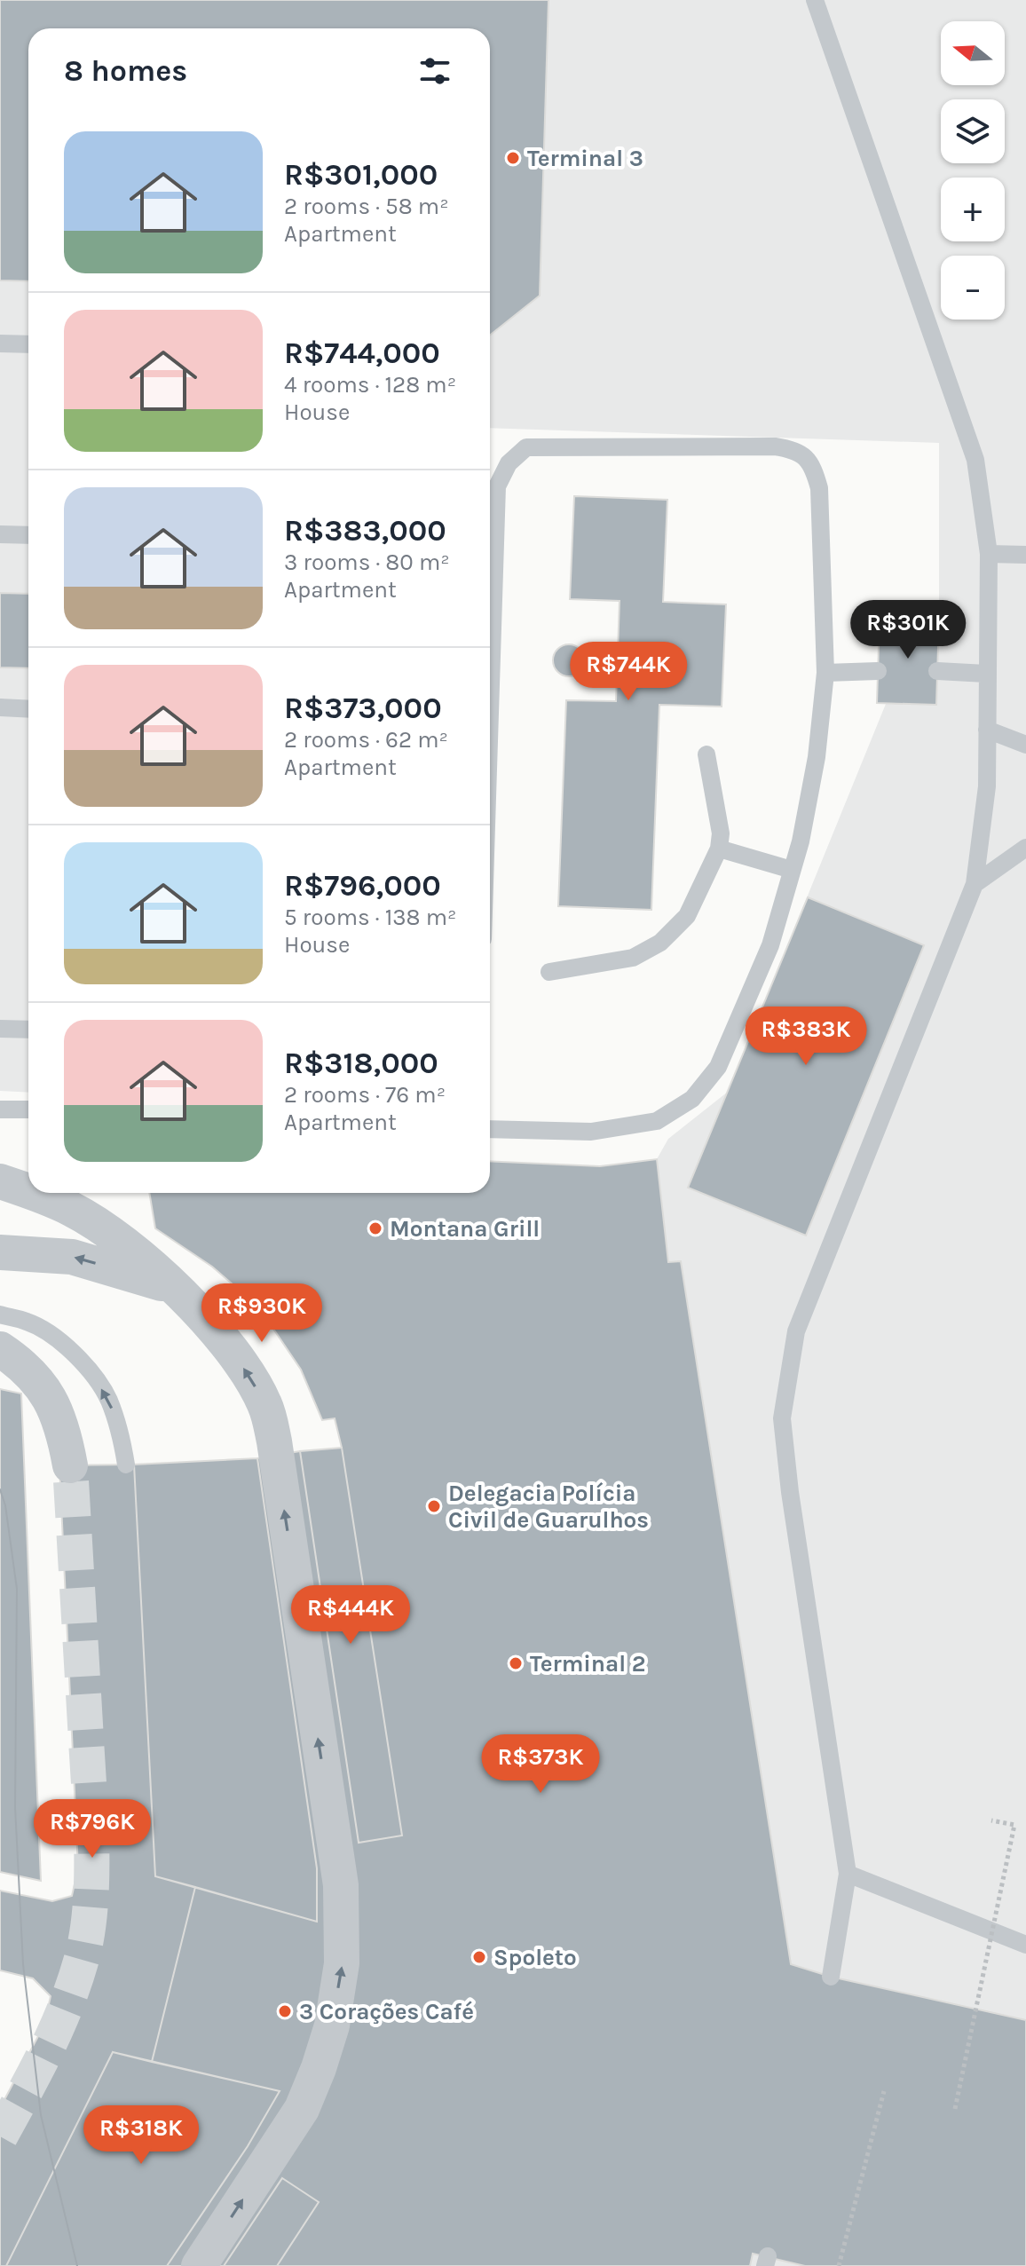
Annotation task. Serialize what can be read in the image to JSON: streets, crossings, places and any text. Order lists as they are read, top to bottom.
{
  "places": [
    "Terminal 3",
    "Montana Grill",
    "Delegacia Polícia Civil de Guarulhos",
    "Terminal 2",
    "Spoleto",
    "3 Corações Café"
  ],
  "north": "left",
  "page": {
    "map_buttons": ["+", "−"],
    "heading": "8 homes",
    "list": [
      {
        "name": "R$301,000",
        "note": "2 rooms · 58 m² · Apartment"
      },
      {
        "name": "R$744,000",
        "note": "4 rooms · 128 m² · House"
      },
      {
        "name": "R$383,000",
        "note": "3 rooms · 80 m² · Apartment"
      },
      {
        "name": "R$373,000",
        "note": "2 rooms · 62 m² · Apartment"
      },
      {
        "name": "R$796,000",
        "note": "5 rooms · 138 m² · House"
      },
      {
        "name": "R$318,000",
        "note": "2 rooms · 76 m² · Apartment"
      }
    ],
    "price": [
      "R$301K",
      "R$744K",
      "R$383K",
      "R$930K",
      "R$444K",
      "R$373K",
      "R$796K",
      "R$318K"
    ]
  }
}
